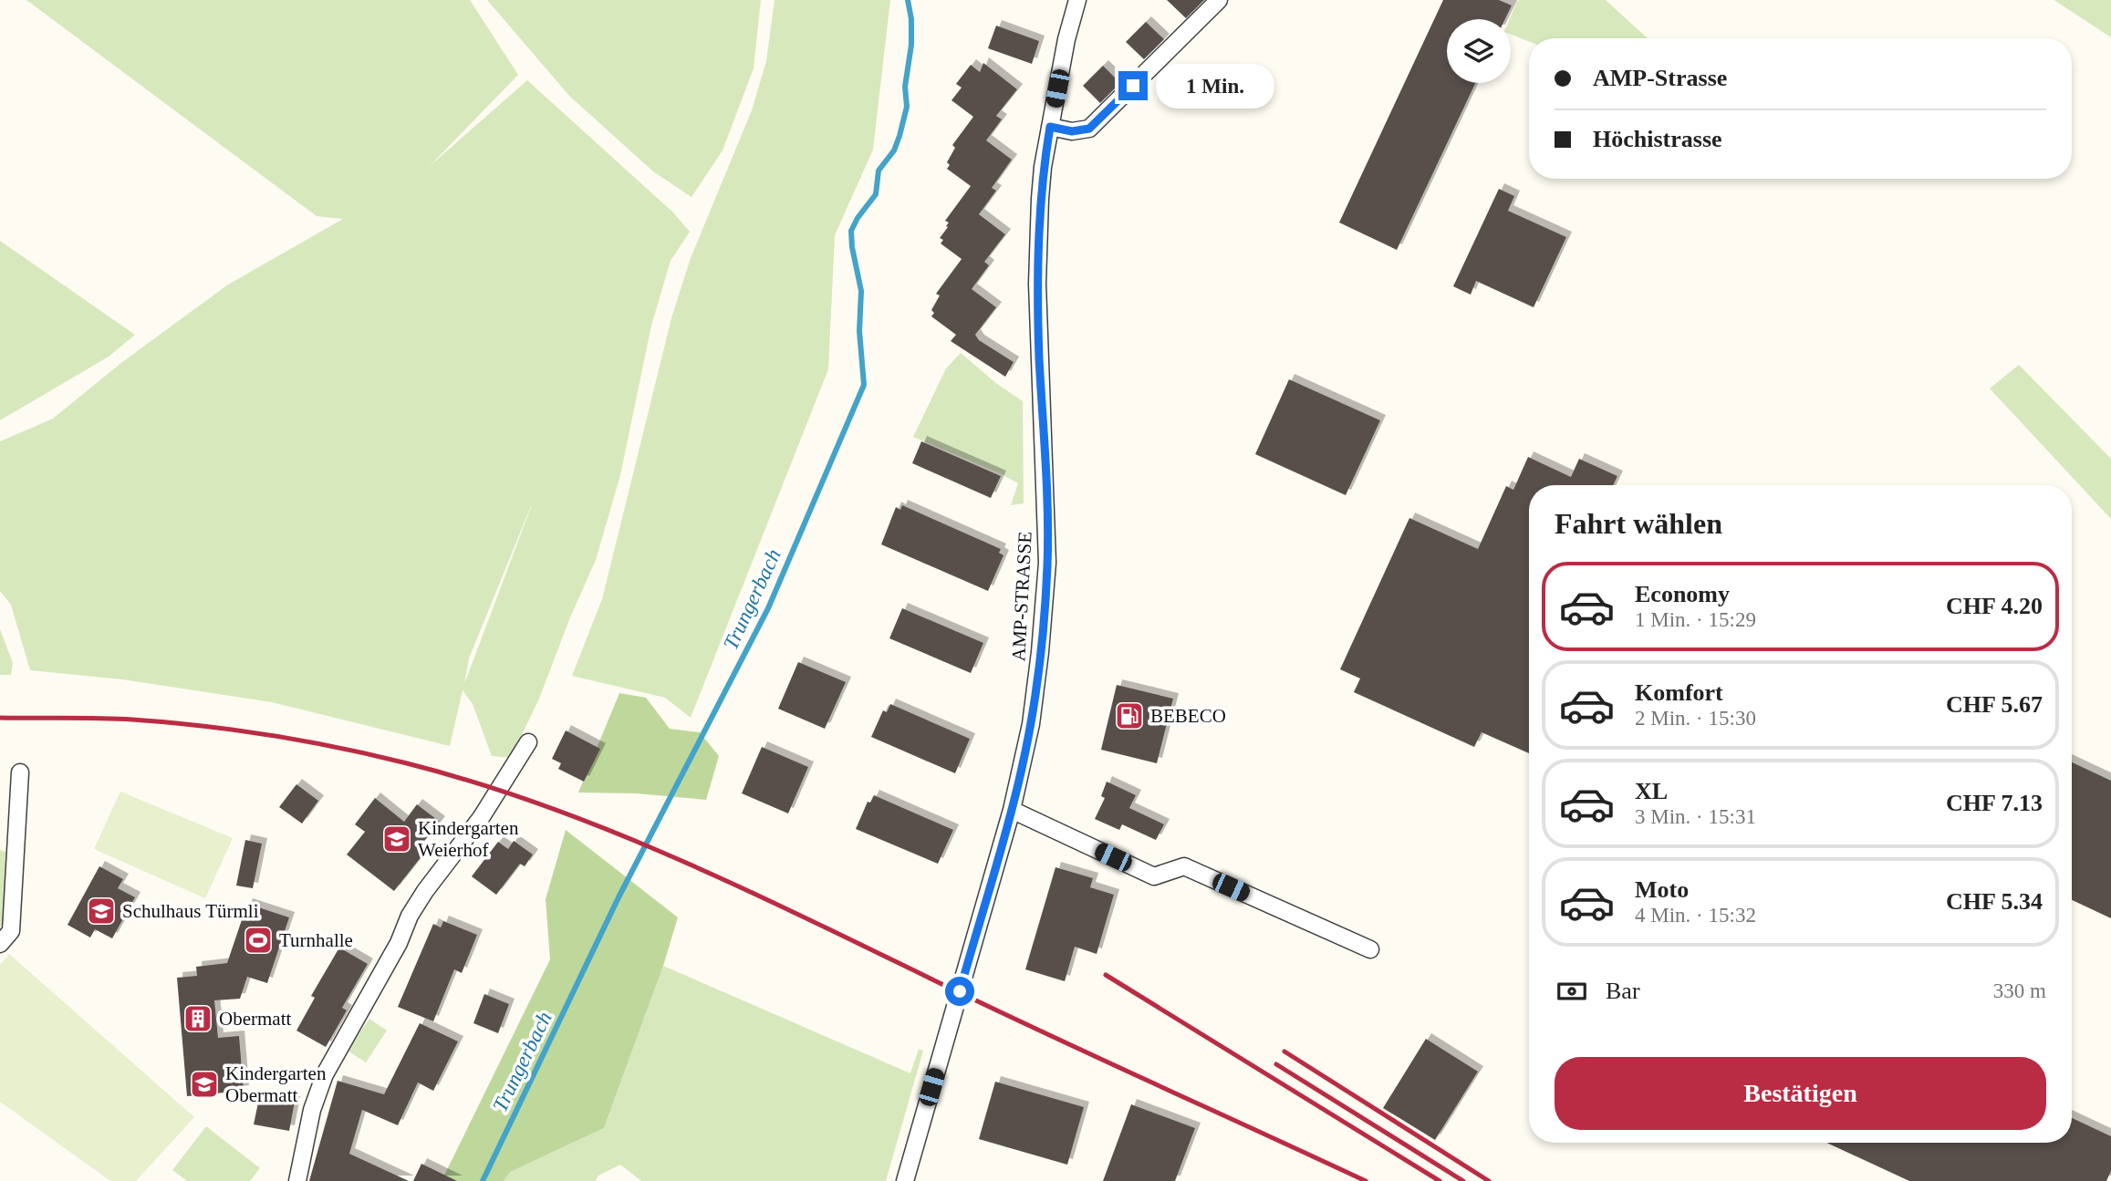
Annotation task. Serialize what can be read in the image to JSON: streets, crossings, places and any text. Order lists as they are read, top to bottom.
{
  "streets": {
    "street": ["AMP-STRASSE"]
  },
  "water": ["Trungerbach"],
  "places": {
    "fuel station": ["BEBECO"],
    "school or university": ["Kindergarten Weierhof", "Schulhaus Türmli", "Kindergarten Obermatt"],
    "sports": ["Turnhalle"],
    "building": ["Obermatt"]
  },
  "page": {
    "banner": ["AMP-Strasse", "Höchistrasse"],
    "bubble": "1 Min.",
    "heading": "Fahrt wählen",
    "list": [
      {
        "name": "Economy",
        "note": "1 Min. · 15:29",
        "value": "CHF 4.20"
      },
      {
        "name": "Komfort",
        "note": "2 Min. · 15:30",
        "value": "CHF 5.67"
      },
      {
        "name": "XL",
        "note": "3 Min. · 15:31",
        "value": "CHF 7.13"
      },
      {
        "name": "Moto",
        "note": "4 Min. · 15:32",
        "value": "CHF 5.34"
      }
    ],
    "pay": ["Bar", "330 m"],
    "buttons": "Bestätigen"
  }
}
